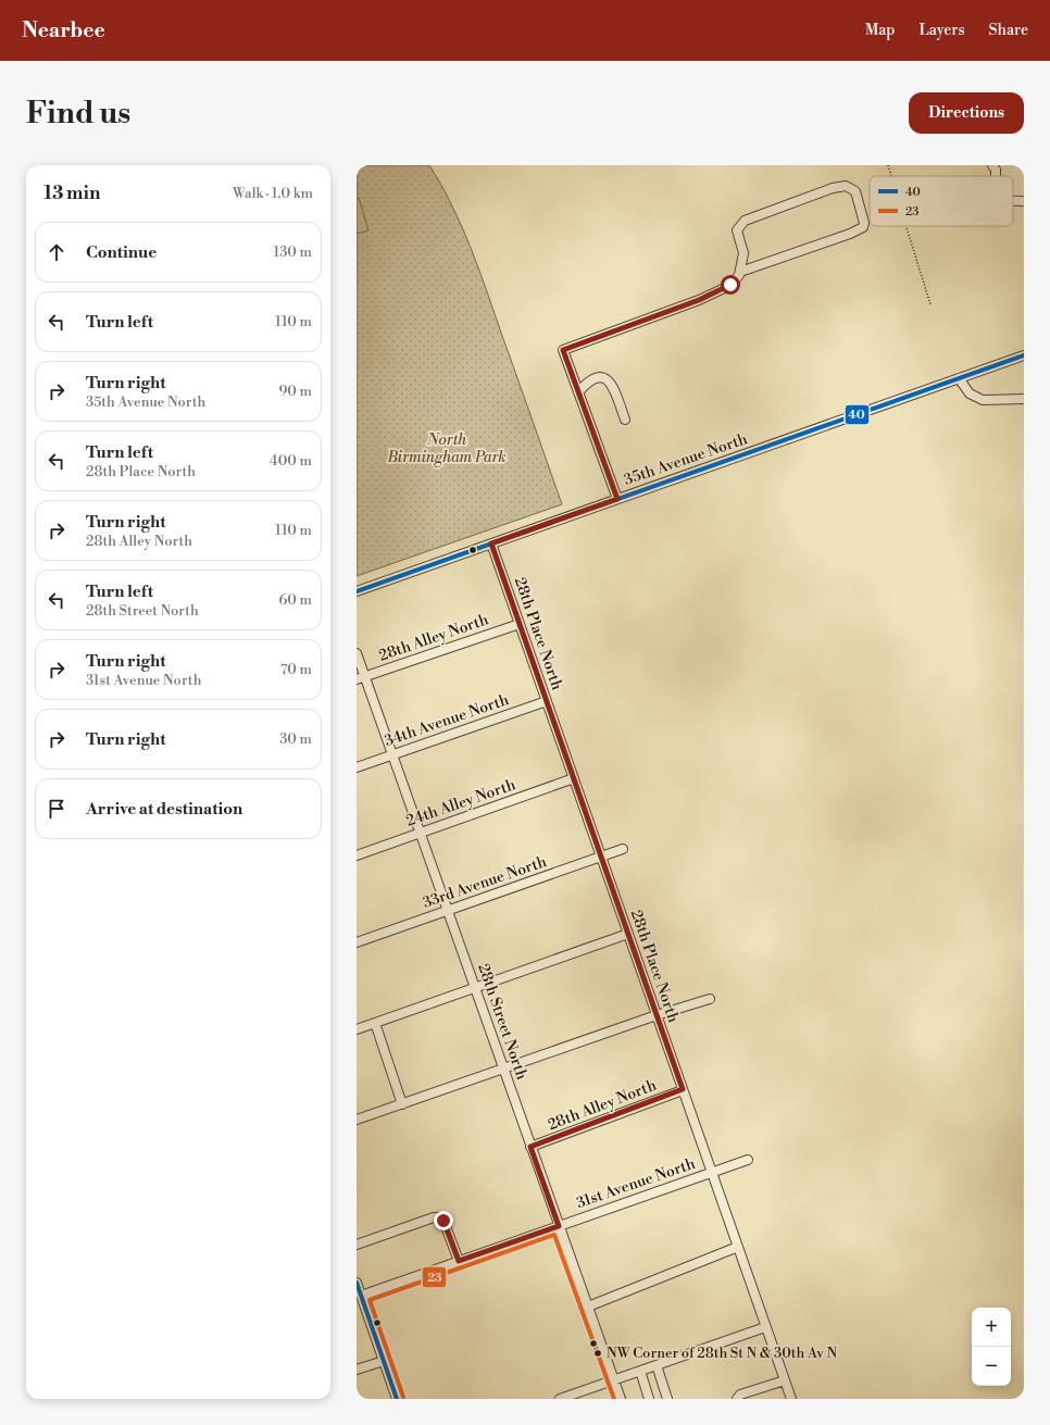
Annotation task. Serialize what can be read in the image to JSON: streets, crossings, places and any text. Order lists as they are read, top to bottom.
{
  "streets": {
    "street": [
      "35th Avenue North",
      "28th Place North",
      "28th Alley North",
      "34th Avenue North",
      "24th Alley North",
      "33rd Avenue North",
      "28th Street North",
      "31st Avenue North"
    ]
  },
  "crossings": [
    ["35th Avenue North", "28th Place North"],
    ["28th Place North", "28th Alley North"],
    ["28th Place North", "34th Avenue North"],
    ["28th Place North", "24th Alley North"],
    ["28th Place North", "33rd Avenue North"],
    ["28th Place North", "31st Avenue North"],
    ["28th Alley North", "28th Street North"],
    ["34th Avenue North", "28th Street North"],
    ["24th Alley North", "28th Street North"],
    ["33rd Avenue North", "28th Street North"],
    ["28th Street North", "31st Avenue North"]
  ],
  "parks": ["North Birmingham Park"],
  "places": ["NW Corner of 28th St N & 30th Av N"],
  "lines": ["transit line 40", "transit line 23"],
  "legend": ["40", "23"],
  "page": {
    "header": "Nearbee",
    "nav": ["Map", "Layers", "Share"],
    "buttons": "Directions",
    "title": "Find us",
    "heading": ["13 min", "Walk · 1.0 km"],
    "list": [
      ["Continue", "130 m"],
      ["Turn left", "110 m"],
      ["Turn right", "35th Avenue North", "90 m"],
      ["Turn left", "28th Place North", "400 m"],
      ["Turn right", "28th Alley North", "110 m"],
      ["Turn left", "28th Street North", "60 m"],
      ["Turn right", "31st Avenue North", "70 m"],
      ["Turn right", "30 m"],
      "Arrive at destination"
    ],
    "map_buttons": ["+", "−"]
  }
}
